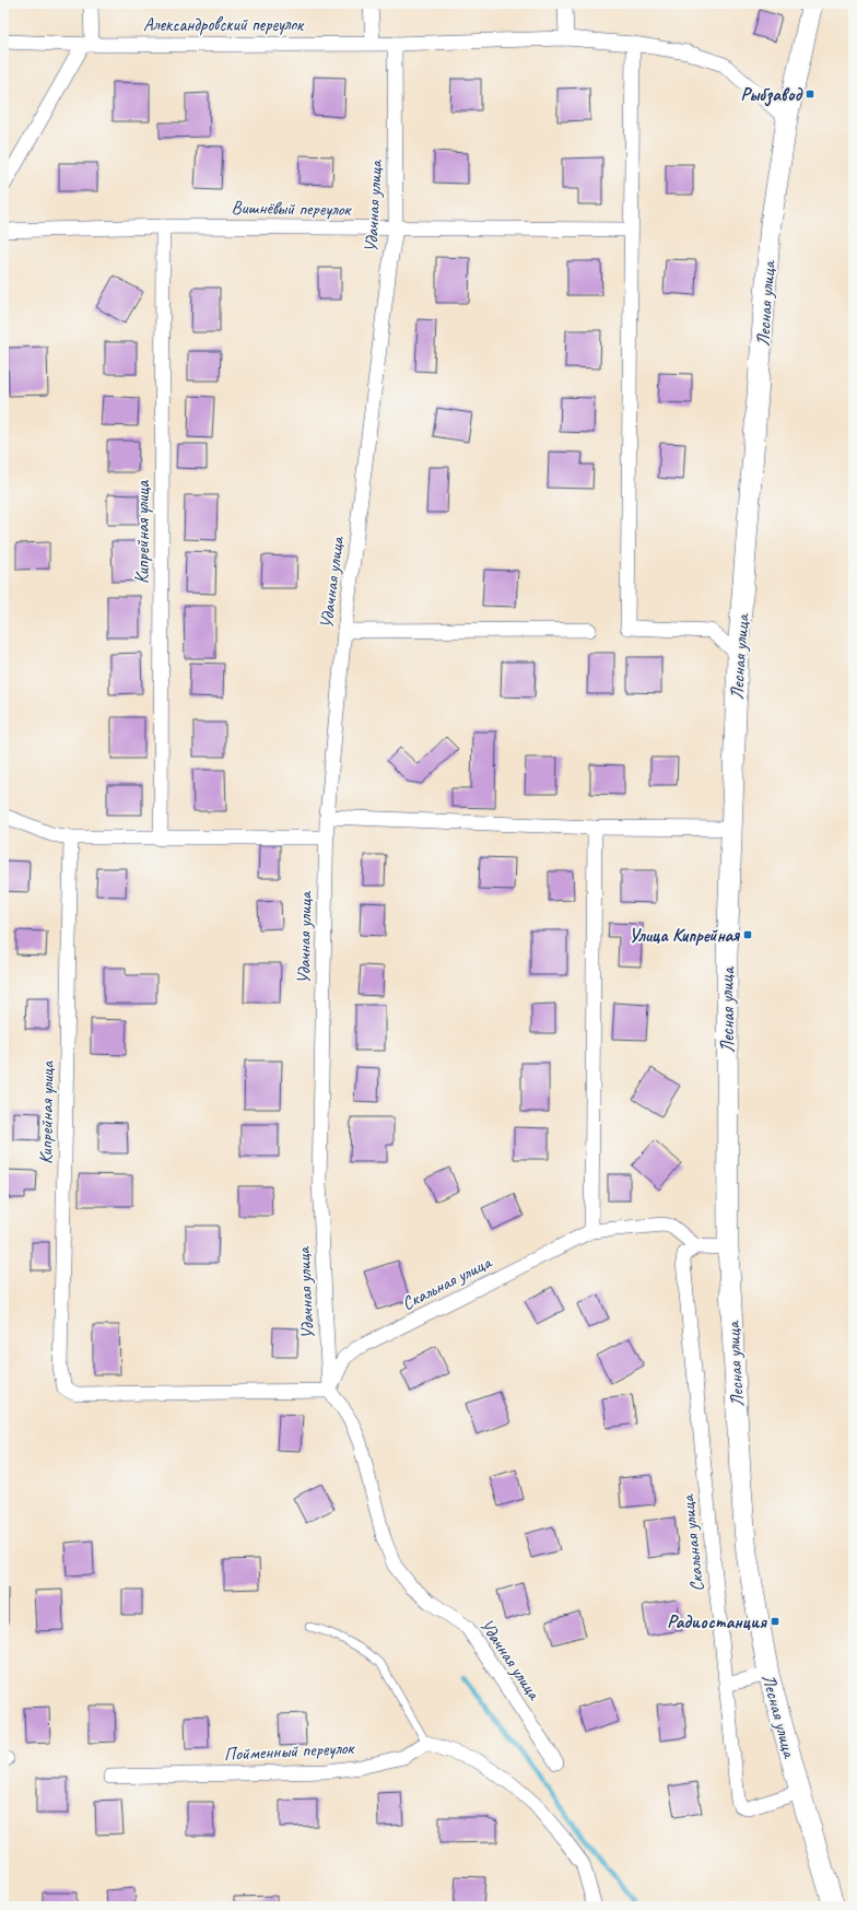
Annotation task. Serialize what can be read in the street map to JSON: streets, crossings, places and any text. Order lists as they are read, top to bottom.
{
  "streets": {
    "main road": ["Лесная улица"],
    "street": [
      "Александровский переулок",
      "Удачная улица",
      "Вишнёвый переулок",
      "Кипрейная улица",
      "Скальная улица",
      "Пойменный переулок"
    ]
  },
  "crossings": [
    ["Александровский переулок", "Удачная улица"],
    ["Александровский переулок", "Лесная улица"],
    ["Удачная улица", "Вишнёвый переулок"],
    ["Удачная улица", "Кипрейная улица"],
    ["Удачная улица", "Скальная улица"],
    ["Вишнёвый переулок", "Кипрейная улица"],
    ["Лесная улица", "Скальная улица"],
    ["Кипрейная улица", "Скальная улица"]
  ],
  "places": {
    "transit": ["Рыбзавод", "Улица Кипрейная", "Радиостанция"]
  }
}
